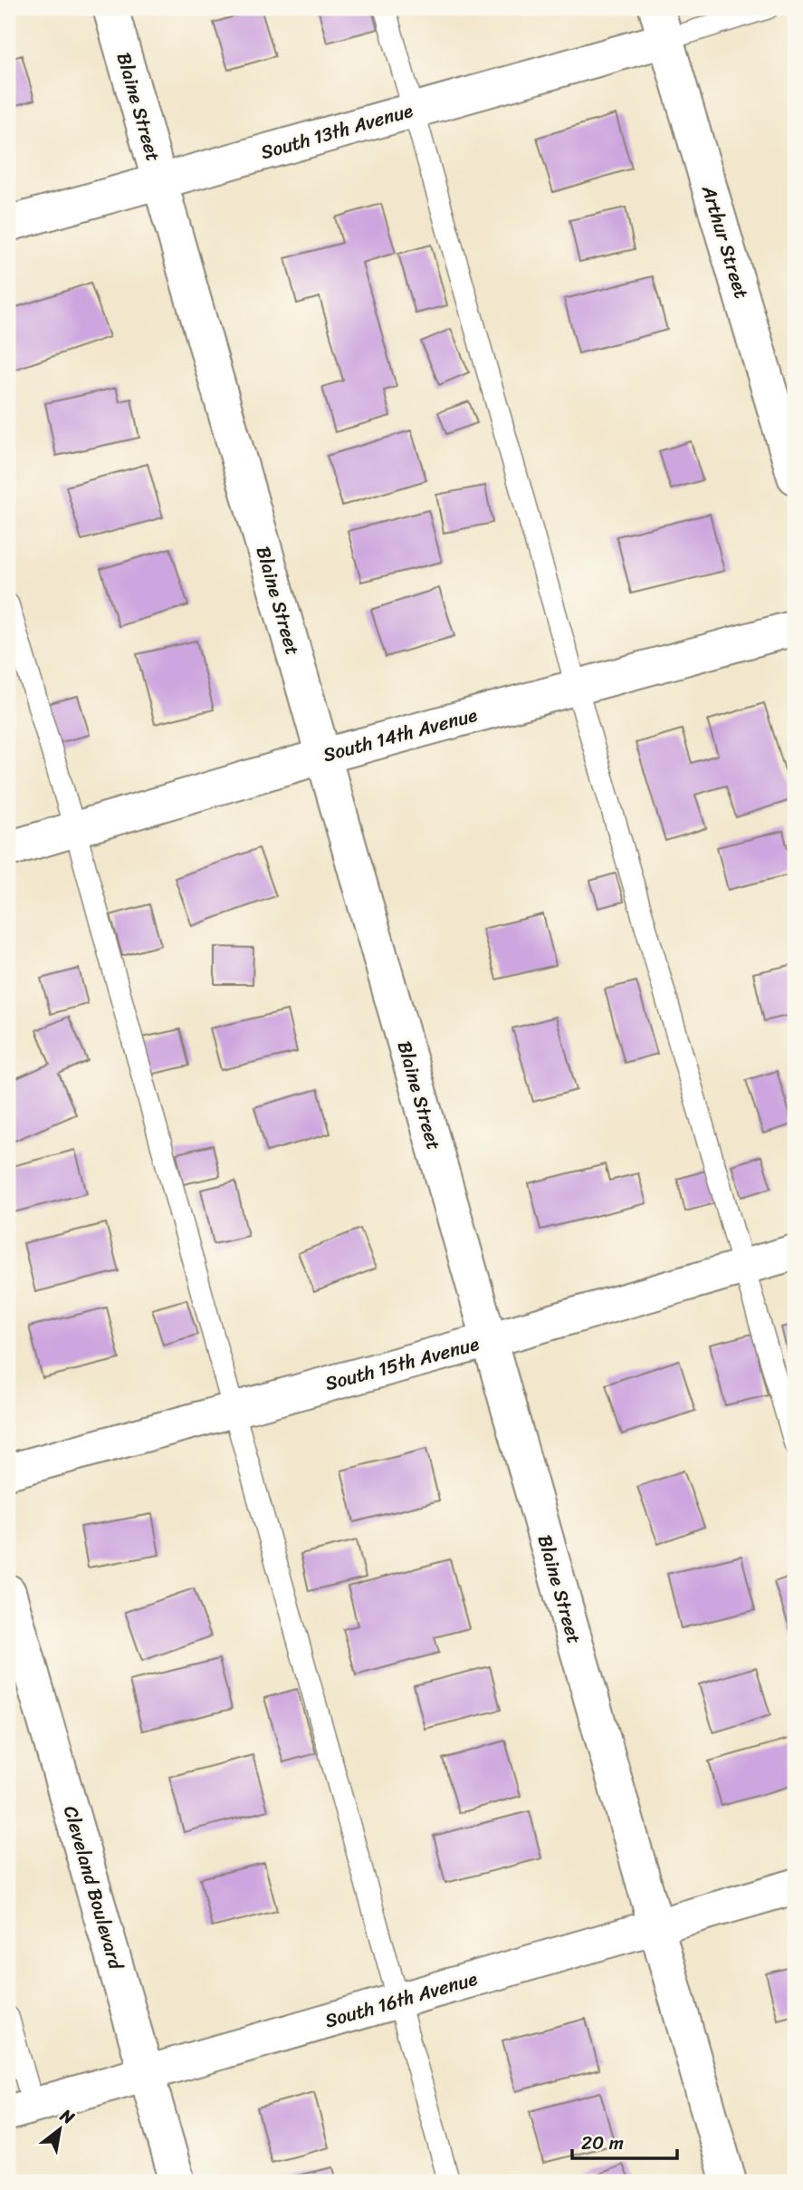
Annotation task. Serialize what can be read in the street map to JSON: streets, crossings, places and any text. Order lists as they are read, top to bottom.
{
  "streets": {
    "street": [
      "Blaine Street",
      "South 13th Avenue",
      "Arthur Street",
      "South 14th Avenue",
      "South 15th Avenue",
      "Cleveland Boulevard",
      "South 16th Avenue"
    ]
  },
  "crossings": [
    ["Blaine Street", "South 13th Avenue"],
    ["Blaine Street", "South 14th Avenue"],
    ["Blaine Street", "South 15th Avenue"],
    ["Blaine Street", "South 16th Avenue"],
    ["South 13th Avenue", "Arthur Street"],
    ["Cleveland Boulevard", "South 16th Avenue"]
  ],
  "scale_bar": "20 m",
  "north": "top right"
}
